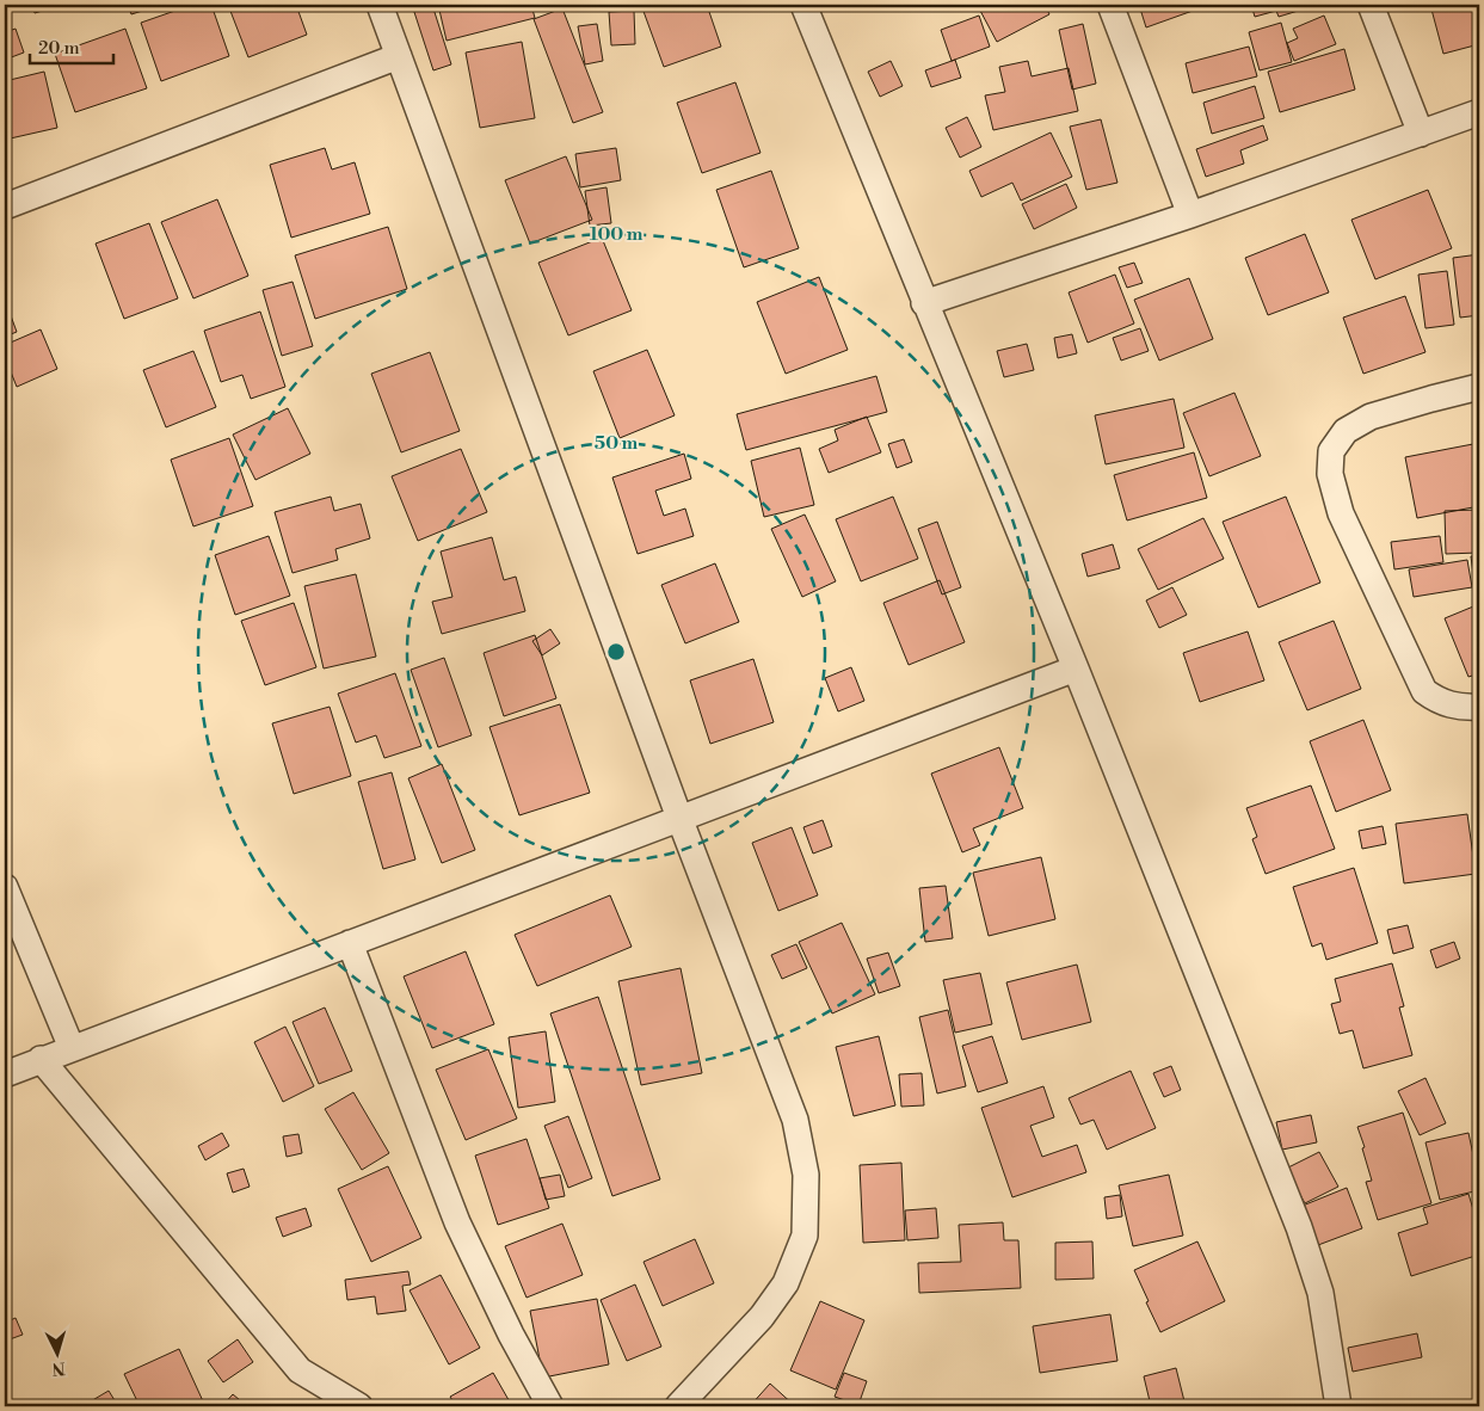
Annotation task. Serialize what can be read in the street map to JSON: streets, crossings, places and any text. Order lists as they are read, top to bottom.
{
  "scale_bar": "20 m",
  "north": "bottom",
  "rings": ["100 m", "50 m"]
}
